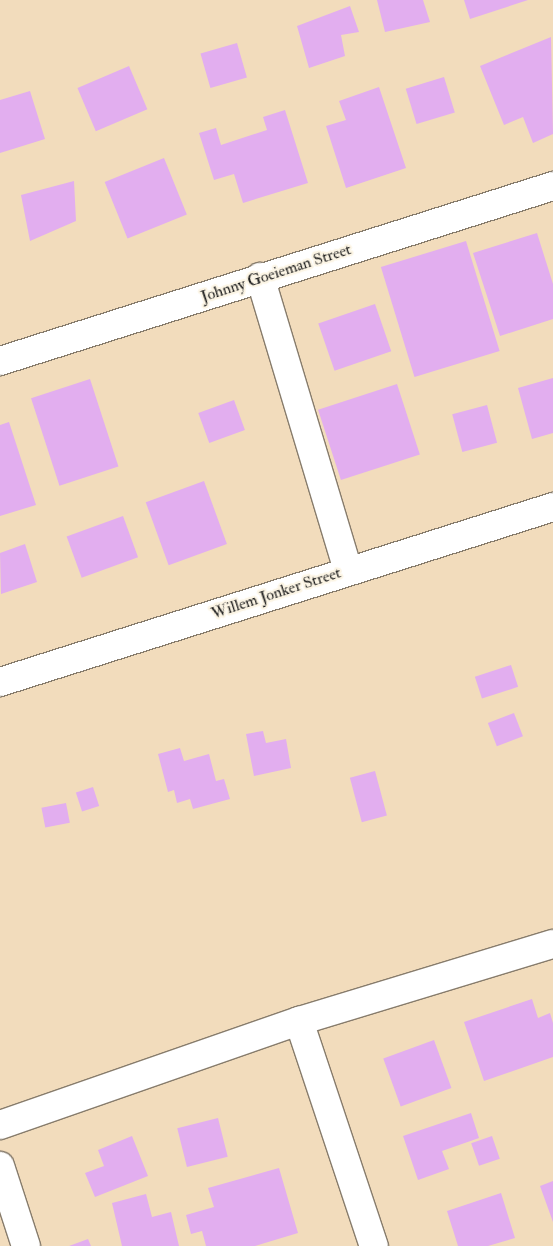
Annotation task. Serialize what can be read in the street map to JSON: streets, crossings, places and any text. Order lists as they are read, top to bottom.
{
  "streets": {
    "street": ["Johnny Goeieman Street", "Willem Jonker Street"]
  }
}
